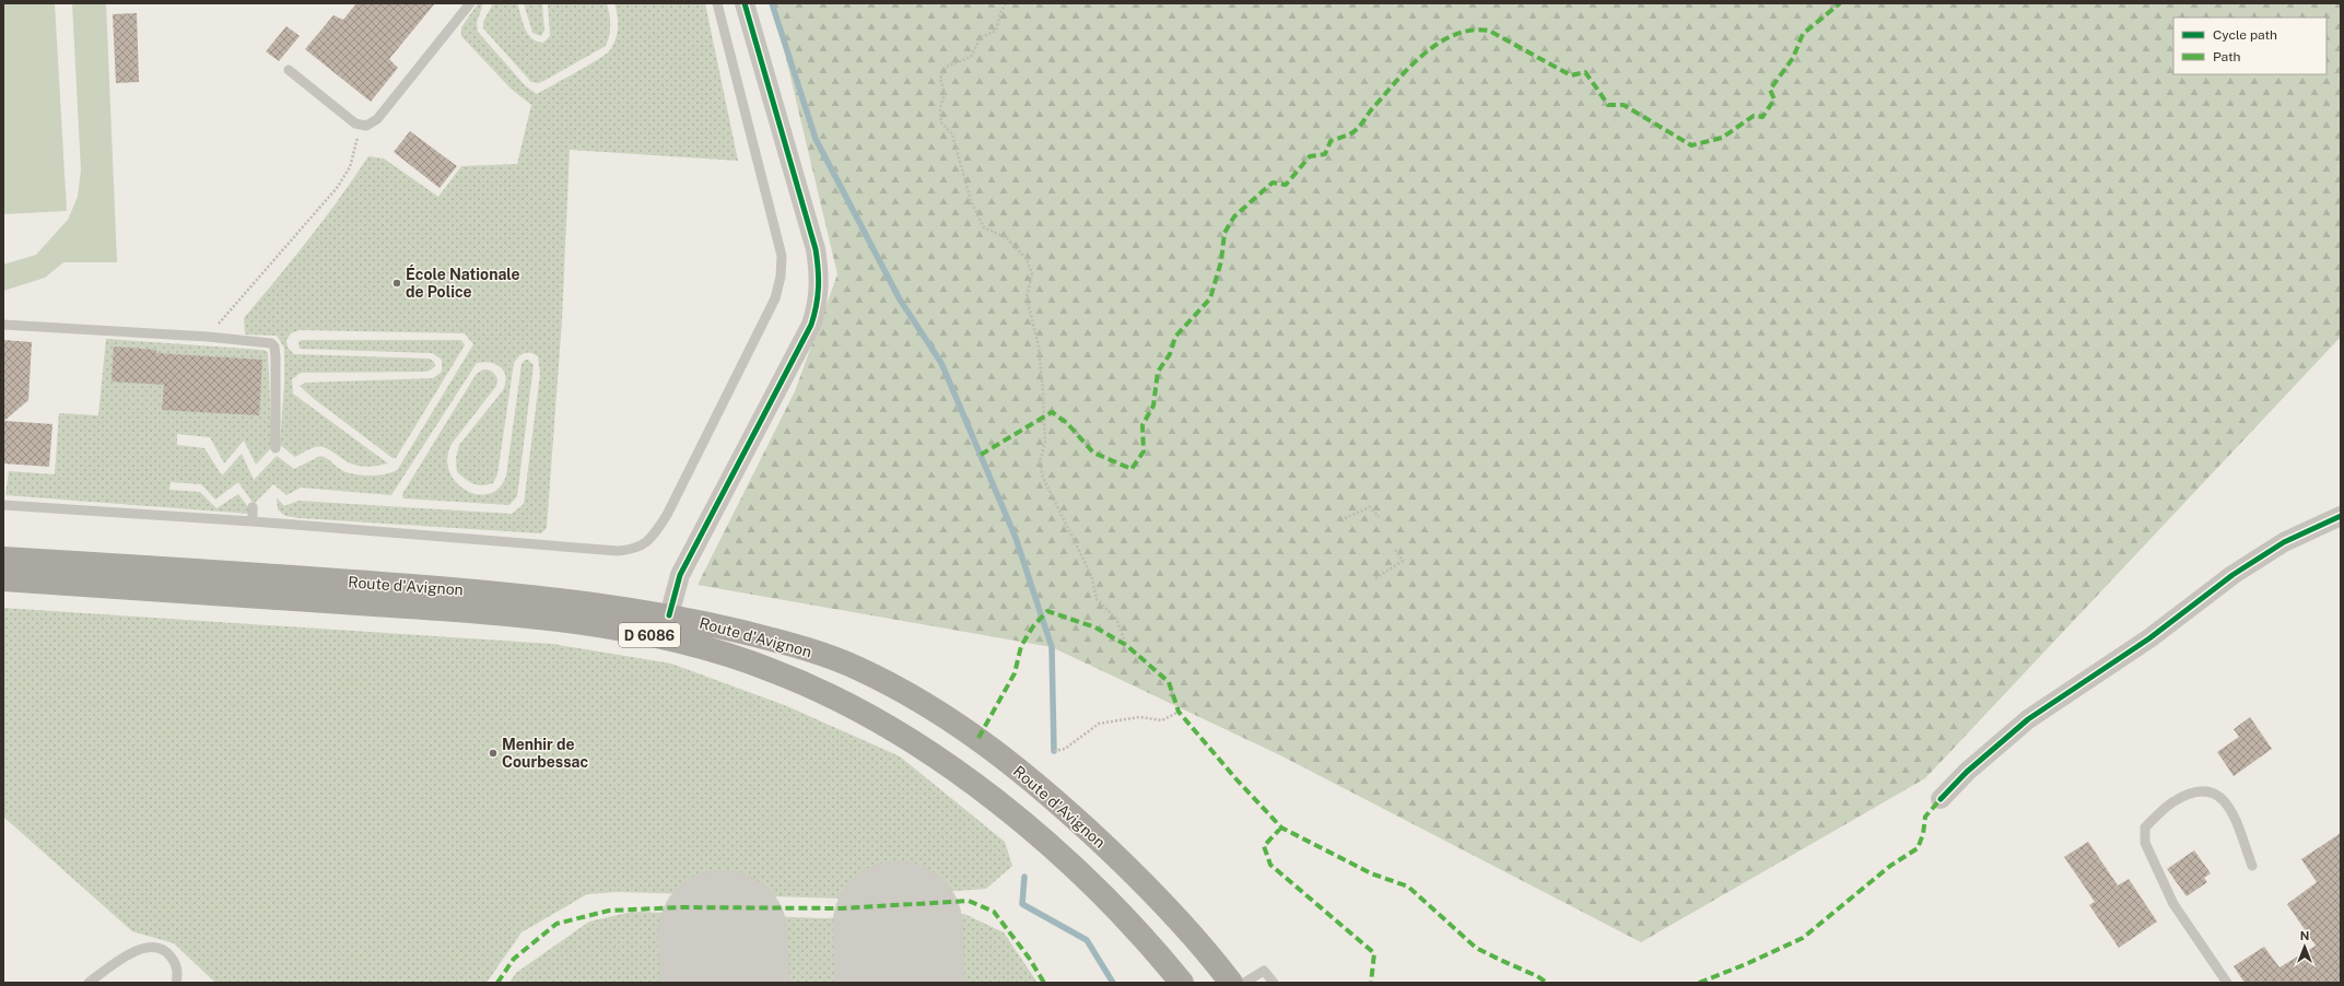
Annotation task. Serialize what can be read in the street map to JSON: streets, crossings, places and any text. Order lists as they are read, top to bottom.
{
  "streets": {
    "main road": ["Route d'Avignon", "D 6086"]
  },
  "places": ["École Nationale de Police", "Menhir de Courbessac"],
  "legend": ["Cycle path", "Path"],
  "north": "top"
}
